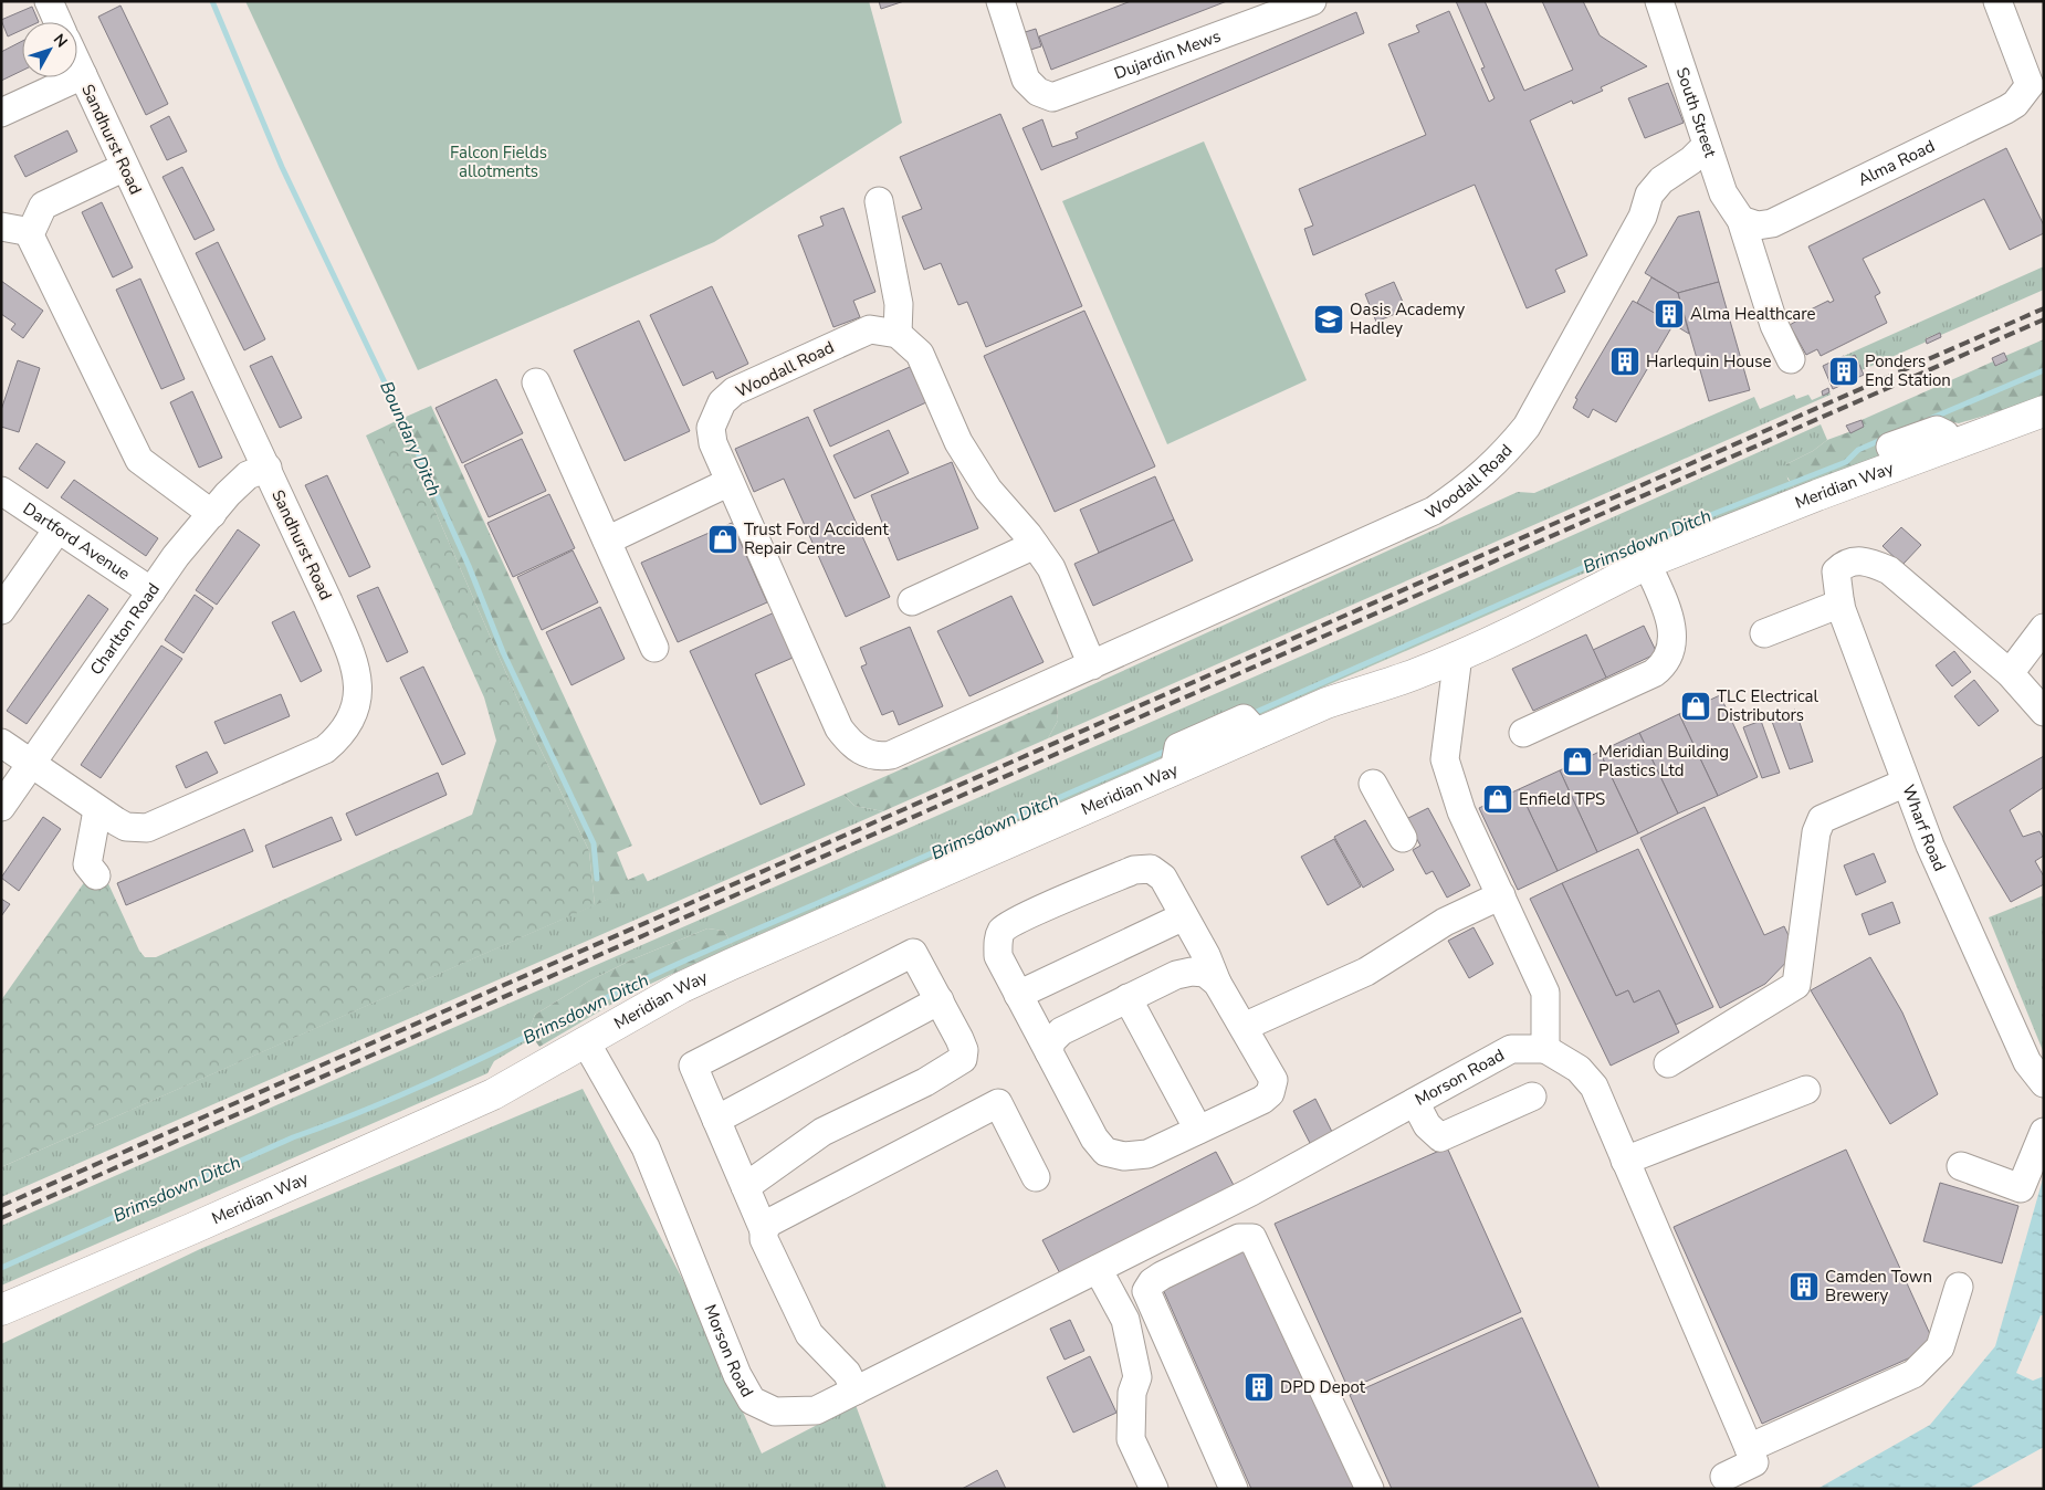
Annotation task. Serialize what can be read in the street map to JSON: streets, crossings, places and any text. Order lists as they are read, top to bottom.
{
  "streets": {
    "main road": ["Meridian Way"],
    "street": [
      "Dujardin Mews",
      "South Street",
      "Sandhurst Road",
      "Alma Road",
      "Woodall Road",
      "Dartford Avenue",
      "Charlton Road",
      "Wharf Road",
      "Morson Road"
    ]
  },
  "crossings": [
    ["South Street", "Alma Road"],
    ["South Street", "Woodall Road"],
    ["Sandhurst Road", "Charlton Road"],
    ["Meridian Way", "Morson Road"],
    ["Dartford Avenue", "Charlton Road"]
  ],
  "water": ["Boundary Ditch", "Brimsdown Ditch"],
  "parks": ["Falcon Fields allotments"],
  "places": {
    "building": [
      "Alma Healthcare",
      "Harlequin House",
      "Ponders End Station",
      "Camden Town Brewery",
      "DPD Depot"
    ],
    "school or university": ["Oasis Academy Hadley"],
    "shop": [
      "Trust Ford Accident Repair Centre",
      "TLC Electrical Distributors",
      "Meridian Building Plastics Ltd",
      "Enfield TPS"
    ]
  },
  "north": "top right"
}
